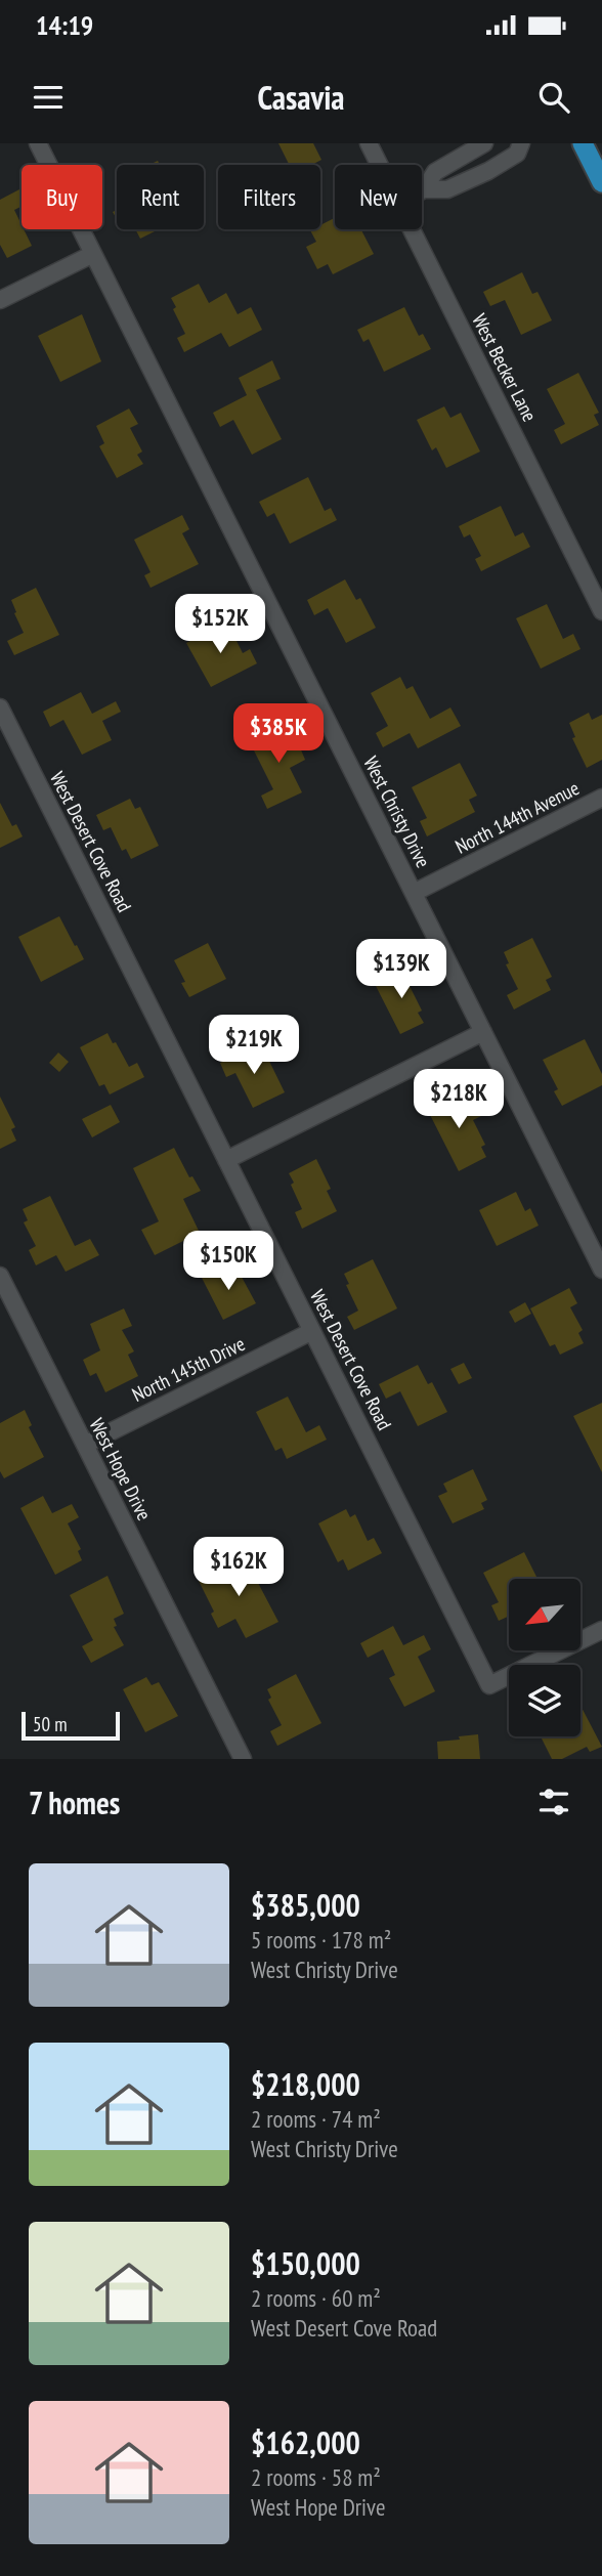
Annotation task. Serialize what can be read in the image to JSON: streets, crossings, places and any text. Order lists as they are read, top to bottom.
{
  "streets": {
    "street": [
      "West Becker Lane",
      "West Christy Drive",
      "North 144th Avenue",
      "West Desert Cove Road",
      "North 145th Drive",
      "West Hope Drive"
    ]
  },
  "crossings": [
    ["West Christy Drive", "North 144th Avenue"],
    ["West Desert Cove Road", "North 145th Drive"],
    ["North 145th Drive", "West Hope Drive"]
  ],
  "scale_bar": "50 m",
  "north": "bottom left",
  "page": {
    "status": "14:19",
    "header": "Casavia",
    "chip": [
      "Buy",
      "Rent",
      "Filters",
      "New"
    ],
    "price": [
      "$152K",
      "$385K",
      "$139K",
      "$219K",
      "$218K",
      "$150K",
      "$162K"
    ],
    "scale": "50 m",
    "heading": "7 homes",
    "list": [
      {
        "name": "$385,000",
        "note": "5 rooms · 178 m² · West Christy Drive"
      },
      {
        "name": "$218,000",
        "note": "2 rooms · 74 m² · West Christy Drive"
      },
      {
        "name": "$150,000",
        "note": "2 rooms · 60 m² · West Desert Cove Road"
      },
      {
        "name": "$162,000",
        "note": "2 rooms · 58 m² · West Hope Drive"
      }
    ]
  }
}
